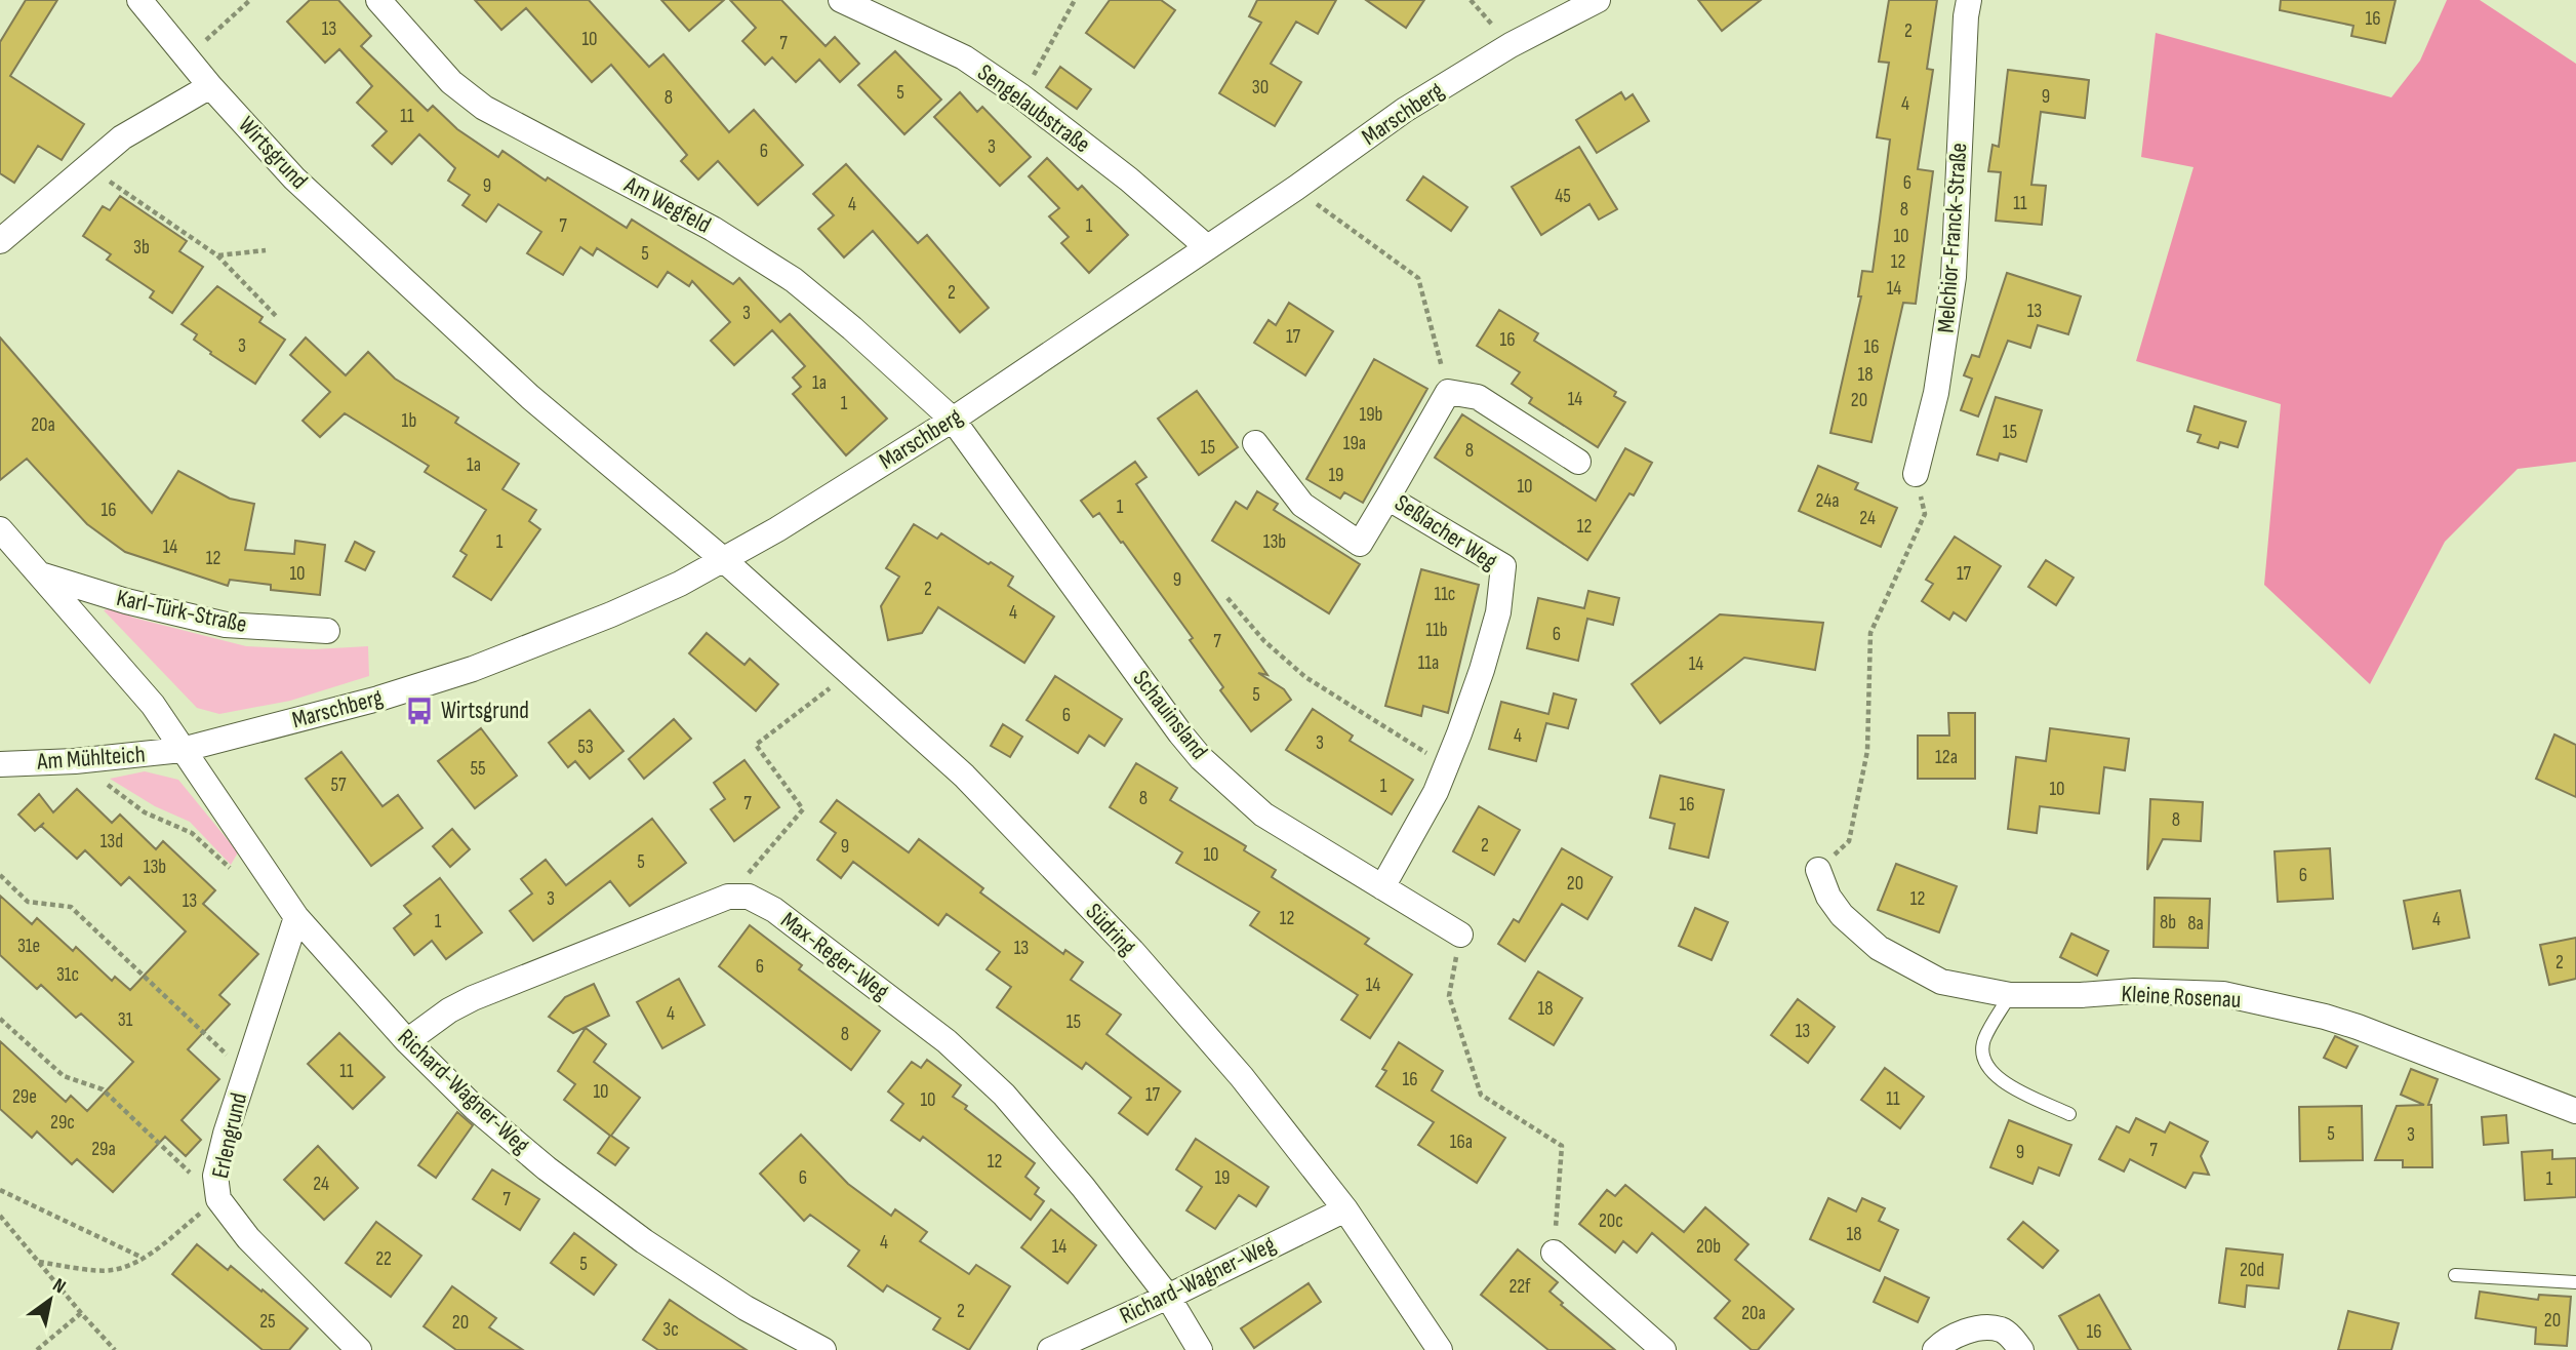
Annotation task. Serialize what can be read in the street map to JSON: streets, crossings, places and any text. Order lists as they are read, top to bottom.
{
  "streets": {
    "street": [
      "Sengelaubstraße",
      "Marschberg",
      "Wirtsgrund",
      "Am Wegfeld",
      "Melchior-Franck-Straße",
      "Seßlacher Weg",
      "Karl-Türk-Straße",
      "Schauinsland",
      "Am Mühlteich",
      "Südring",
      "Max-Reger-Weg",
      "Kleine Rosenau",
      "Richard-Wagner-Weg",
      "Erlengrund"
    ]
  },
  "crossings": [
    ["Sengelaubstraße", "Marschberg"],
    ["Marschberg", "Wirtsgrund"],
    ["Marschberg", "Am Wegfeld"],
    ["Marschberg", "Karl-Türk-Straße"],
    ["Marschberg", "Schauinsland"],
    ["Marschberg", "Am Mühlteich"],
    ["Marschberg", "Südring"],
    ["Marschberg", "Richard-Wagner-Weg"],
    ["Wirtsgrund", "Südring"],
    ["Am Wegfeld", "Schauinsland"],
    ["Seßlacher Weg", "Schauinsland"],
    ["Karl-Türk-Straße", "Am Mühlteich"],
    ["Karl-Türk-Straße", "Richard-Wagner-Weg"],
    ["Am Mühlteich", "Richard-Wagner-Weg"],
    ["Südring", "Richard-Wagner-Weg"],
    ["Max-Reger-Weg", "Richard-Wagner-Weg"],
    ["Richard-Wagner-Weg", "Erlengrund"]
  ],
  "places": {
    "bus stop": ["Wirtsgrund"]
  },
  "house_numbers": [
    "16",
    "13",
    "2",
    "10",
    "7",
    "30",
    "5",
    "9",
    "8",
    "4",
    "11",
    "3",
    "6",
    "6",
    "9",
    "45",
    "11",
    "4",
    "8",
    "7",
    "1",
    "10",
    "3b",
    "5",
    "12",
    "14",
    "2",
    "13",
    "3",
    "17",
    "16",
    "3",
    "16",
    "18",
    "1a",
    "14",
    "20",
    "1",
    "19b",
    "1b",
    "20a",
    "15",
    "19a",
    "15",
    "8",
    "1a",
    "19",
    "10",
    "24a",
    "1",
    "16",
    "24",
    "12",
    "1",
    "13b",
    "14",
    "12",
    "10",
    "17",
    "9",
    "2",
    "11c",
    "4",
    "11b",
    "6",
    "7",
    "11a",
    "14",
    "5",
    "6",
    "4",
    "3",
    "53",
    "12a",
    "55",
    "57",
    "1",
    "10",
    "8",
    "7",
    "16",
    "8",
    "13d",
    "2",
    "9",
    "10",
    "5",
    "13b",
    "6",
    "20",
    "3",
    "12",
    "13",
    "12",
    "4",
    "1",
    "8b",
    "8a",
    "31e",
    "13",
    "2",
    "6",
    "31c",
    "14",
    "18",
    "4",
    "31",
    "15",
    "13",
    "8",
    "11",
    "16",
    "10",
    "17",
    "29e",
    "11",
    "10",
    "29c",
    "5",
    "3",
    "16a",
    "29a",
    "7",
    "9",
    "12",
    "6",
    "19",
    "1",
    "24",
    "7",
    "20c",
    "18",
    "4",
    "14",
    "20b",
    "22",
    "5",
    "20d",
    "22f",
    "2",
    "20a",
    "20",
    "25",
    "20",
    "3c",
    "16"
  ],
  "north": "top right"
}
